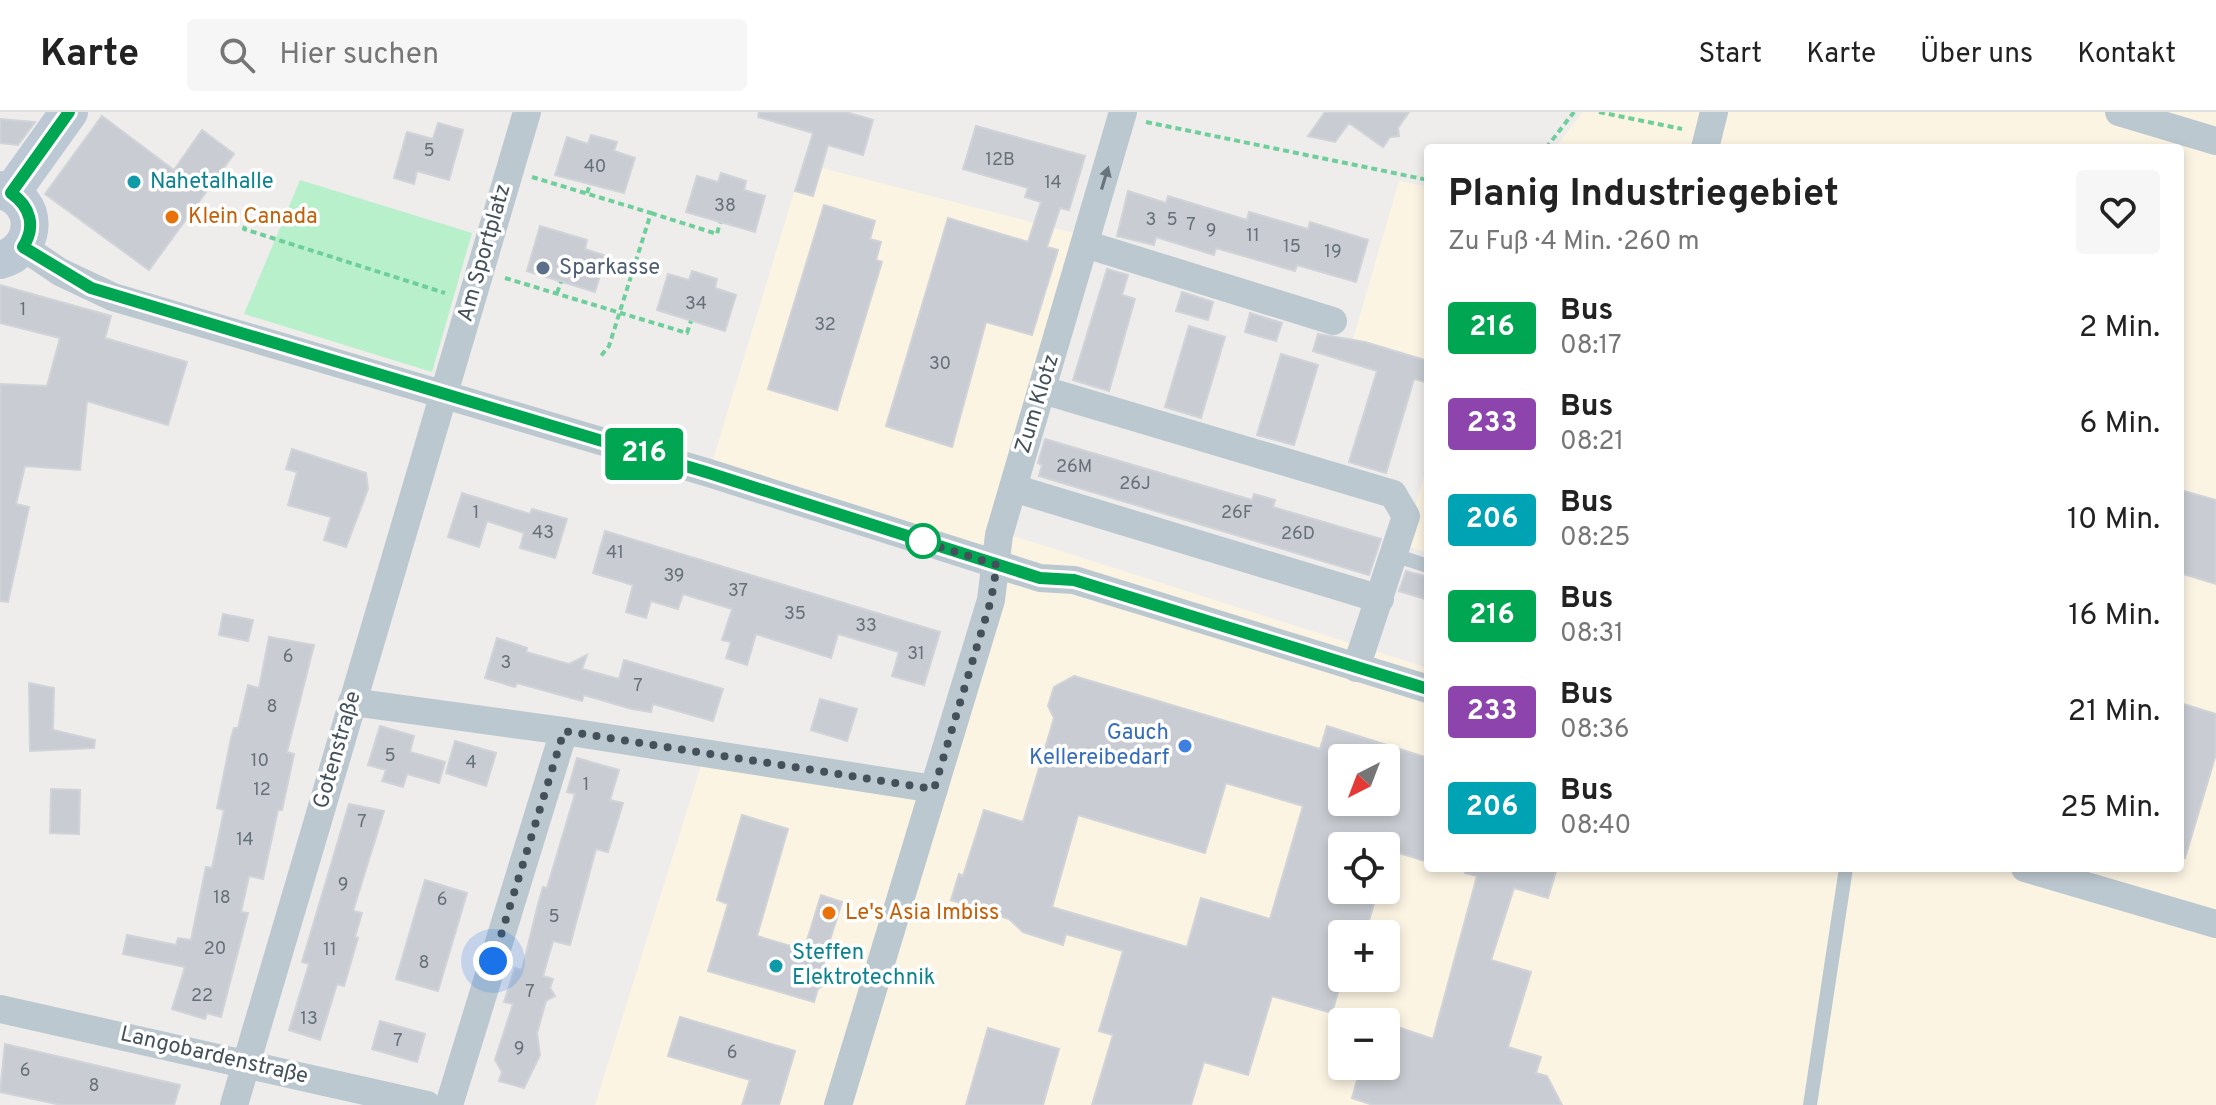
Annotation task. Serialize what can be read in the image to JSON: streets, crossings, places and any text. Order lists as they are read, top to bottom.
{
  "streets": {
    "street": [
      "Am Sportplatz",
      "Zum Klotz",
      "Gotenstraße",
      "Langobardenstraße"
    ]
  },
  "crossings": [
    ["Am Sportplatz", "Gotenstraße"],
    ["Gotenstraße", "Langobardenstraße"]
  ],
  "places": [
    "Nahetalhalle",
    "Klein Canada",
    "Sparkasse",
    "Gauch Kellereibedarf",
    "Le's Asia Imbiss",
    "Steffen Elektrotechnik"
  ],
  "lines": ["bus line 216"],
  "house_numbers": [
    "5",
    "12B",
    "40",
    "14",
    "38",
    "3",
    "5",
    "7",
    "9",
    "11",
    "15",
    "19",
    "34",
    "1",
    "32",
    "30",
    "26M",
    "26J",
    "1",
    "26F",
    "43",
    "26D",
    "41",
    "39",
    "37",
    "35",
    "33",
    "31",
    "6",
    "3",
    "7",
    "8",
    "5",
    "10",
    "4",
    "1",
    "12",
    "7",
    "14",
    "9",
    "18",
    "6",
    "5",
    "20",
    "11",
    "8",
    "7",
    "22",
    "13",
    "7",
    "9",
    "6",
    "6",
    "8"
  ],
  "north": "bottom left",
  "page": {
    "header": "Karte",
    "search": "Hier suchen",
    "nav": [
      "Start",
      "Karte",
      "Über uns",
      "Kontakt"
    ],
    "on_map": "216",
    "heading": ["Planig Industriegebiet", "Zu Fuß · 4 Min. · 260 m"],
    "list": [
      {
        "mark": "216",
        "name": "Bus",
        "note": "08:17",
        "value": "2 Min."
      },
      {
        "mark": "233",
        "name": "Bus",
        "note": "08:21",
        "value": "6 Min."
      },
      {
        "mark": "206",
        "name": "Bus",
        "note": "08:25",
        "value": "10 Min."
      },
      {
        "mark": "216",
        "name": "Bus",
        "note": "08:31",
        "value": "16 Min."
      },
      {
        "mark": "233",
        "name": "Bus",
        "note": "08:36",
        "value": "21 Min."
      },
      {
        "mark": "206",
        "name": "Bus",
        "note": "08:40",
        "value": "25 Min."
      }
    ],
    "map_buttons": ["+", "−"]
  }
}
